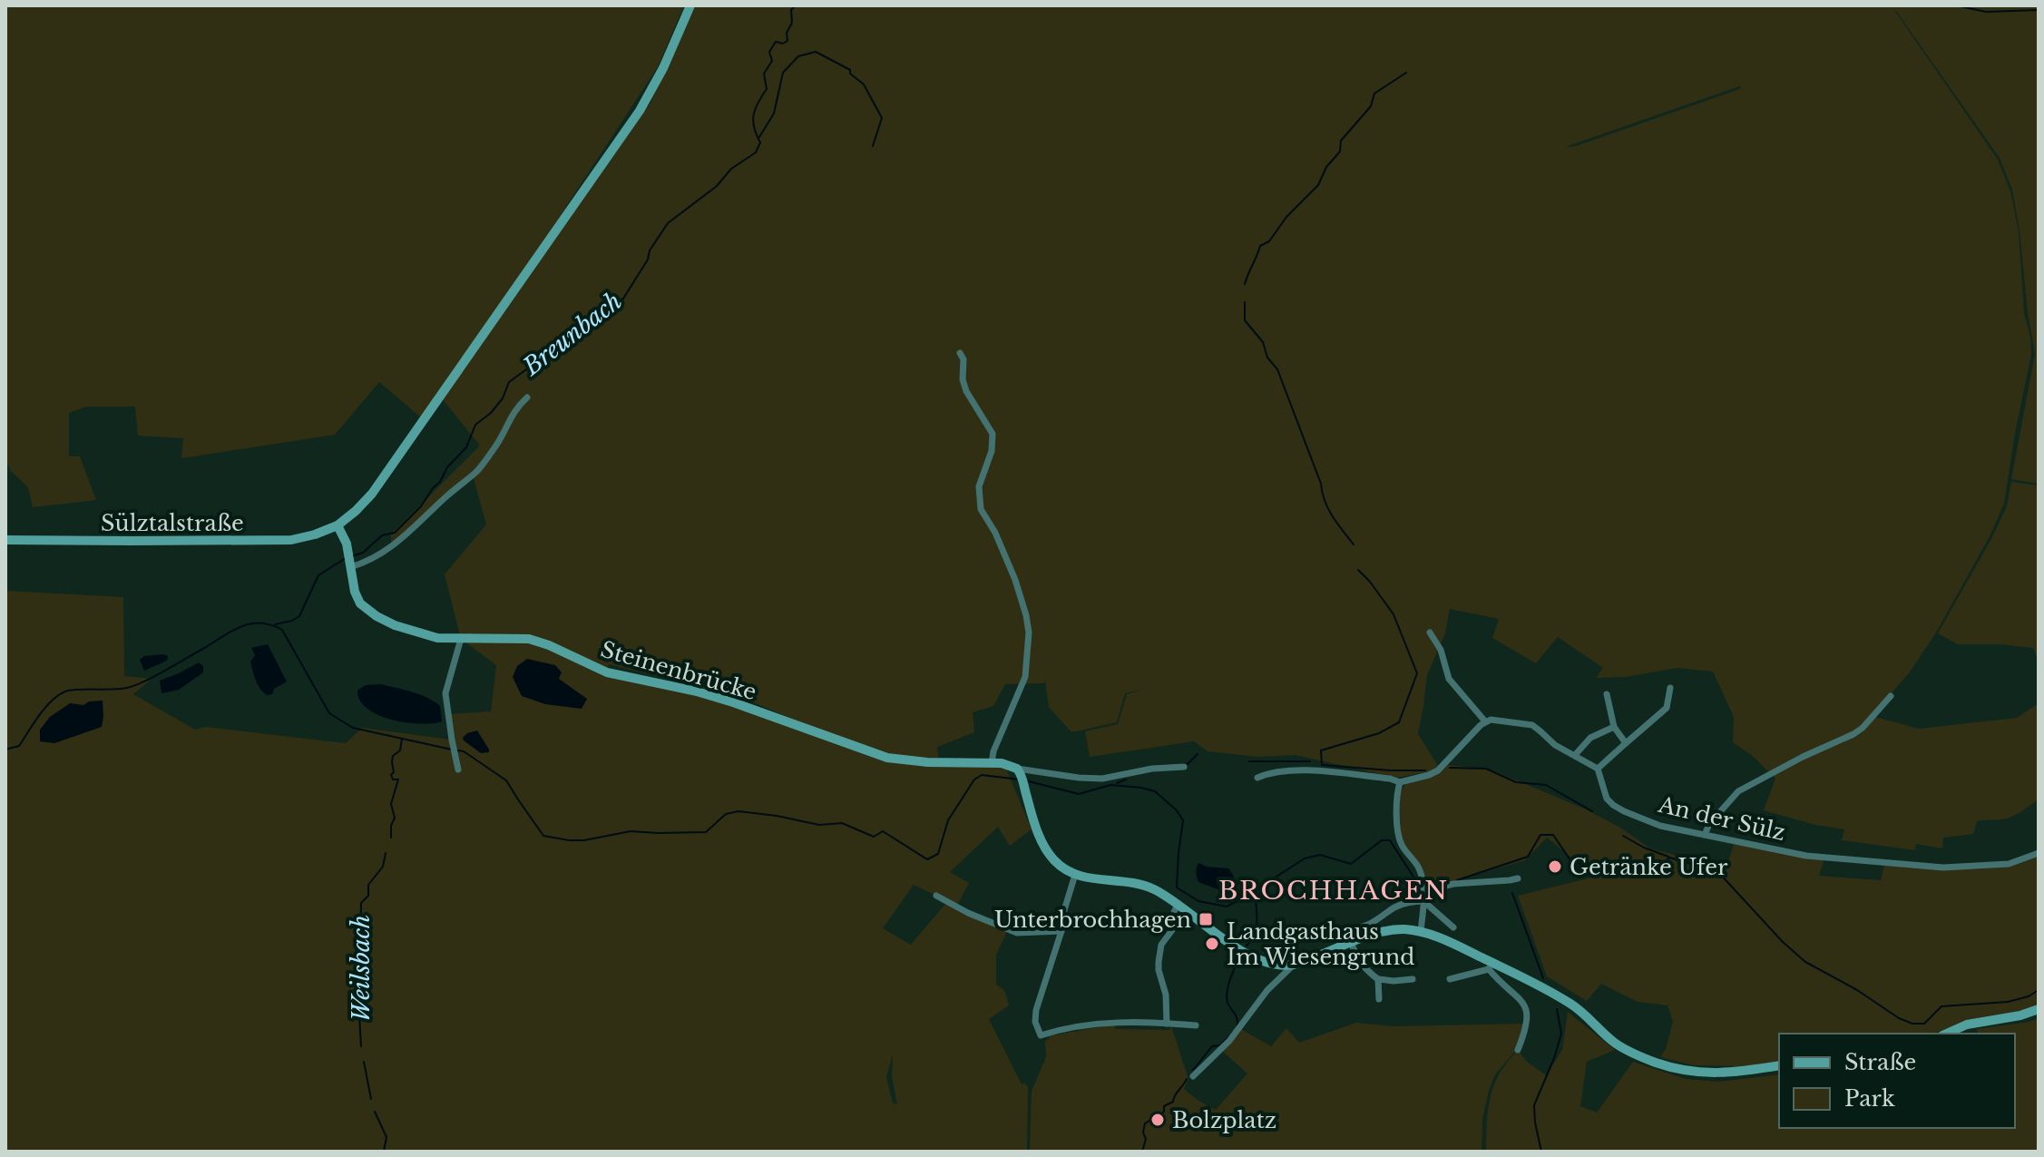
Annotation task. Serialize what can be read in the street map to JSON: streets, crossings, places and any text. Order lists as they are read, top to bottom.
{
  "streets": {
    "main road": ["Sülztalstraße", "Steinenbrücke"],
    "street": ["An der Sülz"]
  },
  "crossings": [
    ["Sülztalstraße", "Steinenbrücke"]
  ],
  "districts": ["BROCHHAGEN"],
  "water": ["Breunbach", "Weilsbach"],
  "places": {
    "other": ["Getränke Ufer", "Landgasthaus Im Wiesengrund", "Bolzplatz"],
    "transit": ["Unterbrochhagen"]
  },
  "legend": ["Straße", "Park"]
}
